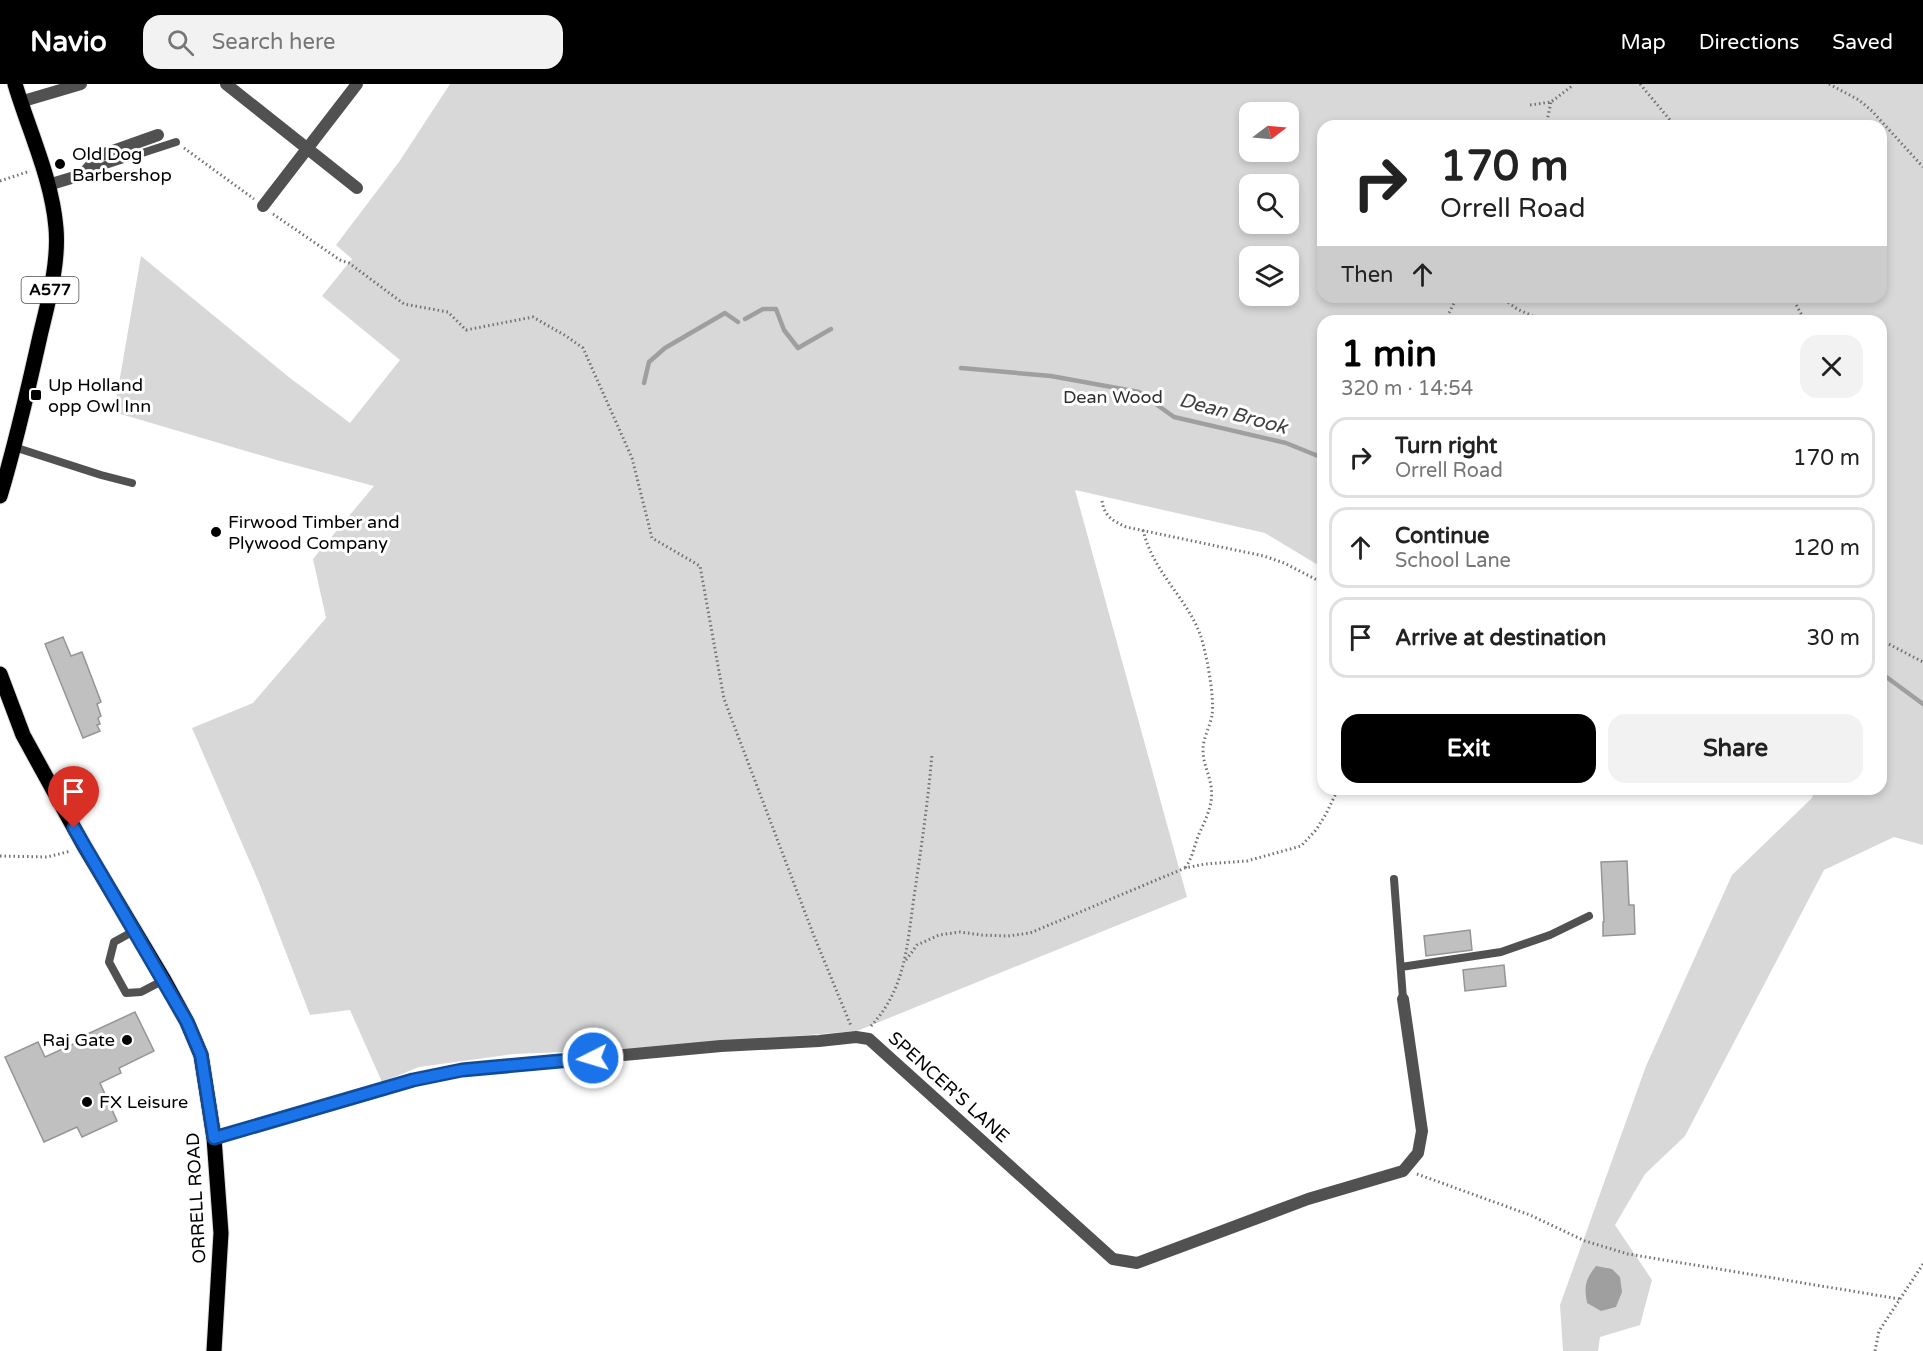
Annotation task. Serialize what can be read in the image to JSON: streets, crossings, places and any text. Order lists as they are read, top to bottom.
{
  "streets": {
    "main road": ["A577", "ORRELL ROAD"],
    "street": ["SPENCER'S LANE"]
  },
  "water": ["Dean Brook"],
  "parks": ["Dean Wood"],
  "places": {
    "other": [
      "Old Dog Barbershop",
      "Firwood Timber and Plywood Company",
      "Raj Gate",
      "FX Leisure"
    ],
    "transit": ["Up Holland opp Owl Inn"]
  },
  "north": "right",
  "page": {
    "header": "Navio",
    "search": "Search here",
    "nav": ["Map", "Directions", "Saved"],
    "turn": ["170 m", "Orrell Road"],
    "then": "Then",
    "heading": ["1 min", "320 m · 14:54"],
    "list": [
      {
        "name": "Turn right",
        "note": "Orrell Road",
        "value": "170 m"
      },
      {
        "name": "Continue",
        "note": "School Lane",
        "value": "120 m"
      },
      {
        "name": "Arrive at destination",
        "value": "30 m"
      }
    ],
    "buttons": ["Exit", "Share"]
  }
}
